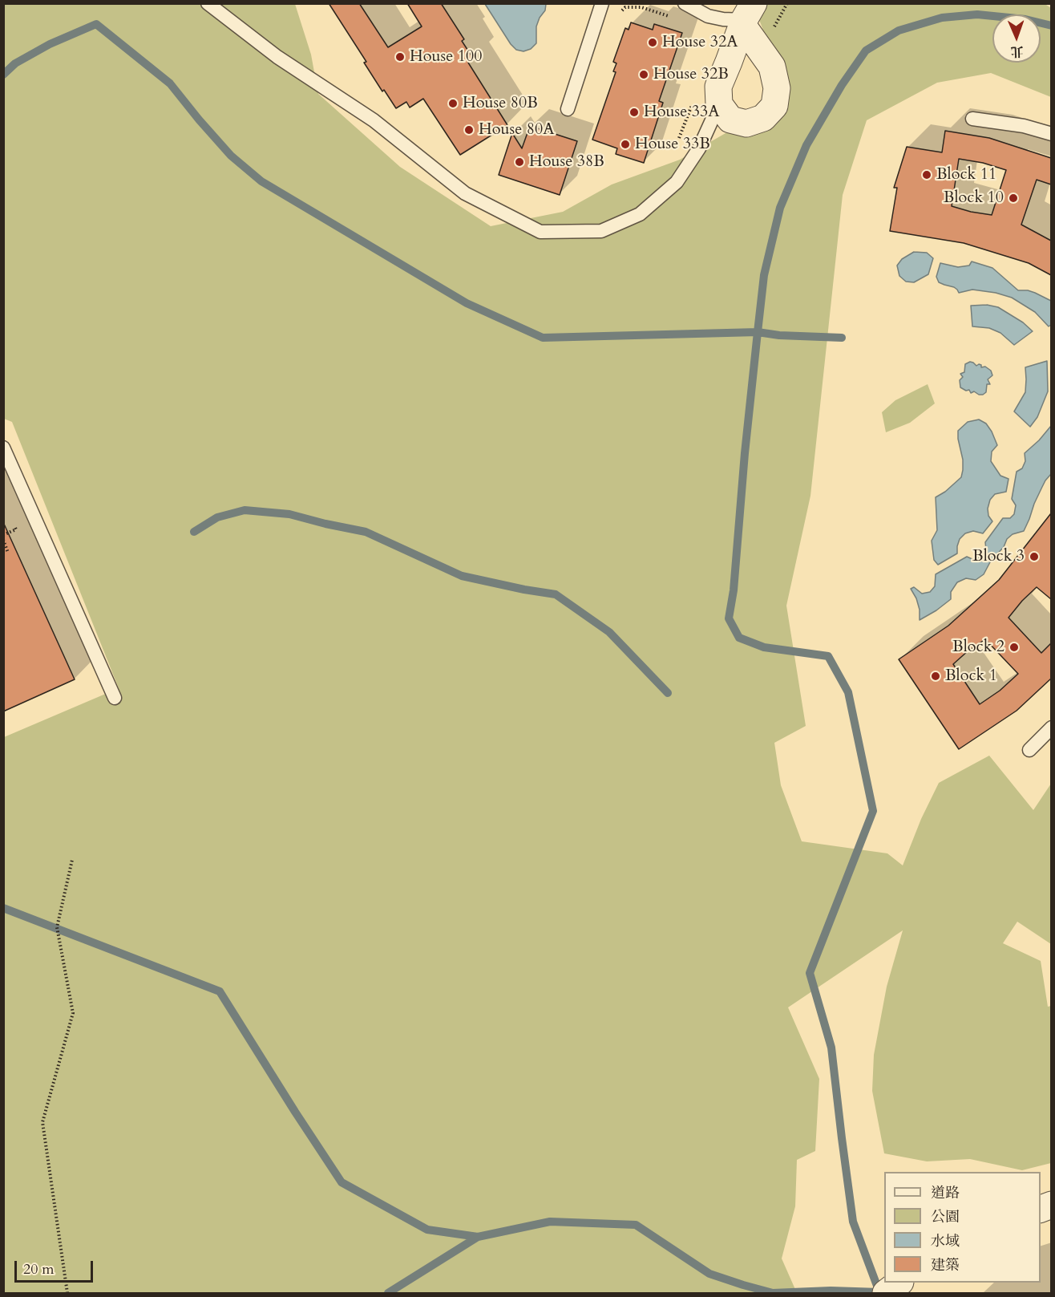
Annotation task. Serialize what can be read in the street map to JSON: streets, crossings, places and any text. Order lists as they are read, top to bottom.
{
  "places": [
    "House 32A",
    "House 100",
    "House 32B",
    "House 80B",
    "House 33A",
    "House 80A",
    "House 33B",
    "House 38B",
    "Block 11",
    "Block 10",
    "Block 3",
    "Block 2",
    "Block 1"
  ],
  "legend": [
    "道路",
    "公園",
    "水域",
    "建築"
  ],
  "scale_bar": "20 m",
  "north": "bottom"
}
